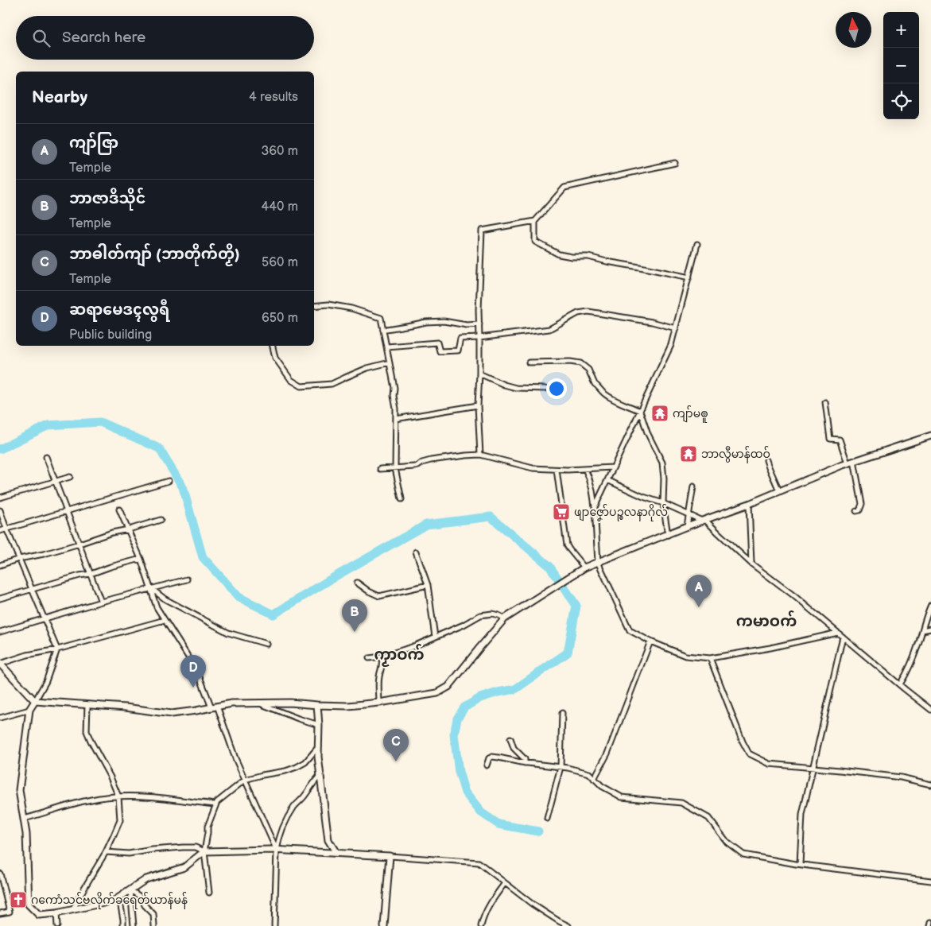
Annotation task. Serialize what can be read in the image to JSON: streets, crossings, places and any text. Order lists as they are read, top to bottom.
{
  "districts": ["ကမာဝက်", "ကၟာဝက်"],
  "places": {
    "temple": ["ကျာ်မၜူ", "ဘာလွဳမာန်ထဝ်"],
    "supermarket": ["ဖျာဇၞော်ပဉ္စလနာဂိုလ်"],
    "church": ["ဂကောံသင်ဗလိုက်ခရေတ်ယာန်မန်"]
  },
  "north": "top",
  "page": {
    "map_buttons": ["+", "−"],
    "search": "Search here",
    "heading": ["Nearby", "4 results"],
    "list": [
      {
        "mark": "A",
        "name": "ကျာ်ဇြာ",
        "note": "Temple",
        "value": "360 m"
      },
      {
        "mark": "B",
        "name": "ဘာဇာဒိသိုင်",
        "note": "Temple",
        "value": "440 m"
      },
      {
        "mark": "C",
        "name": "ဘာဓါတ်ကျာ် (ဘာတိုက်တၟိ)",
        "note": "Temple",
        "value": "560 m"
      },
      {
        "mark": "D",
        "name": "ဆရာမေဒၚလွရီ",
        "note": "Public building",
        "value": "650 m"
      }
    ],
    "pins": [
      "A",
      "B",
      "D",
      "C"
    ]
  }
}
